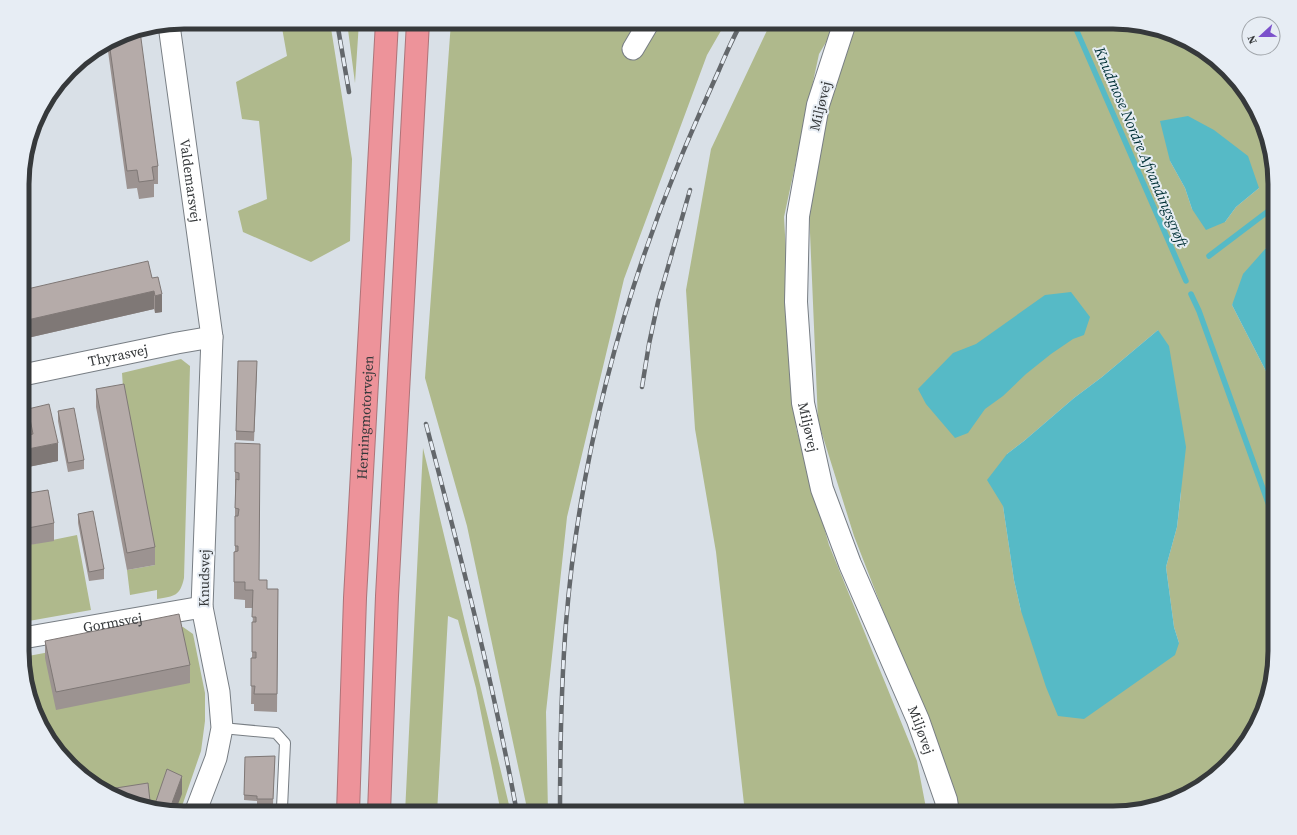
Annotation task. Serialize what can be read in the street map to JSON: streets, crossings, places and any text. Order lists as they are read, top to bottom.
{
  "streets": {
    "highway": ["Herningmotorvejen"],
    "street": [
      "Miljøvej",
      "Valdemarsvej",
      "Thyrasvej",
      "Knudsvej",
      "Gormsvej"
    ]
  },
  "crossings": [
    ["Valdemarsvej", "Thyrasvej"],
    ["Valdemarsvej", "Knudsvej"],
    ["Thyrasvej", "Knudsvej"],
    ["Knudsvej", "Gormsvej"]
  ],
  "water": ["Knudmose Nordre Afvandingsgrøft"],
  "north": "left"
}
